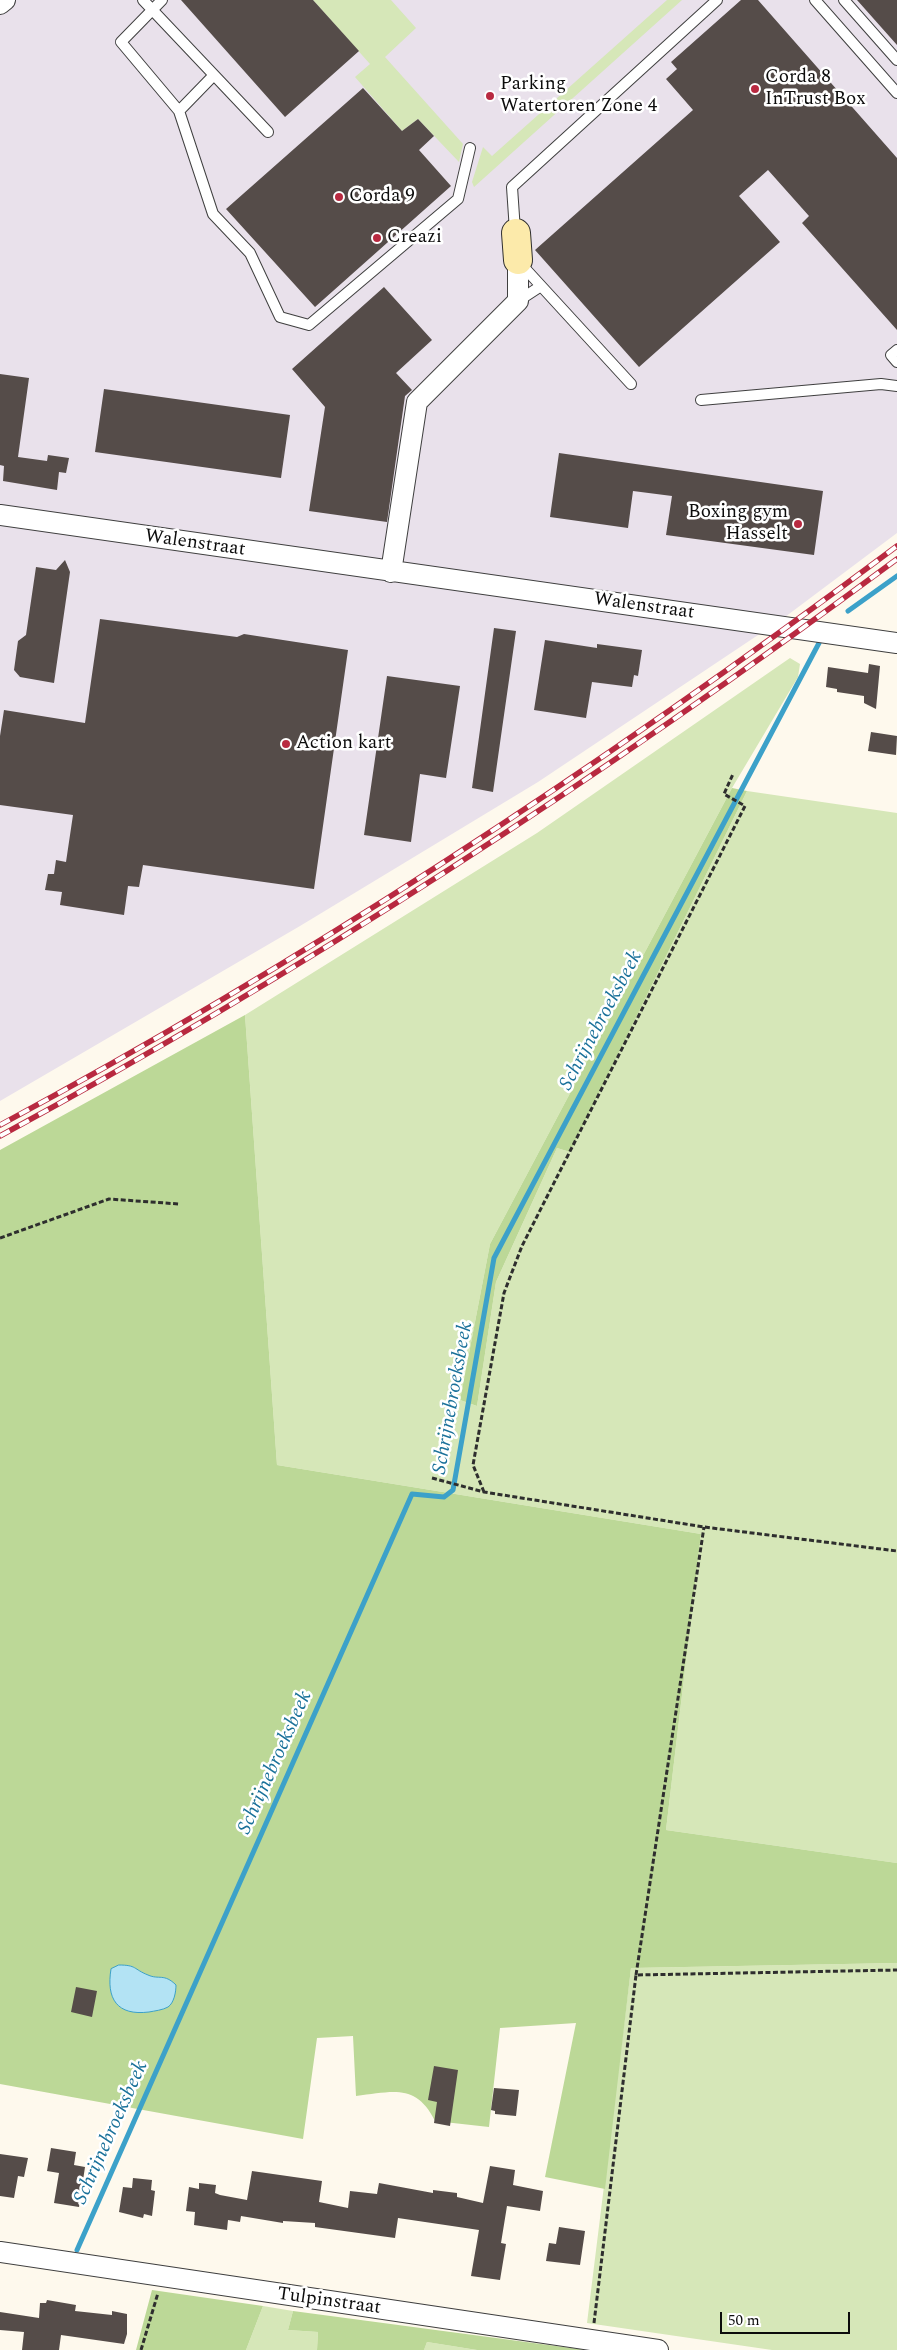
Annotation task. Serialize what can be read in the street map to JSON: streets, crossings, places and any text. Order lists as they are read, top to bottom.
{
  "streets": {
    "street": ["Walenstraat", "Tulpinstraat"]
  },
  "water": ["Schrijnebroeksbeek"],
  "places": [
    "Corda 8 InTrust Box",
    "Parking Watertoren Zone 4",
    "Corda 9",
    "Creazi",
    "Boxing gym Hasselt",
    "Action kart"
  ],
  "scale_bar": "50 m"
}
